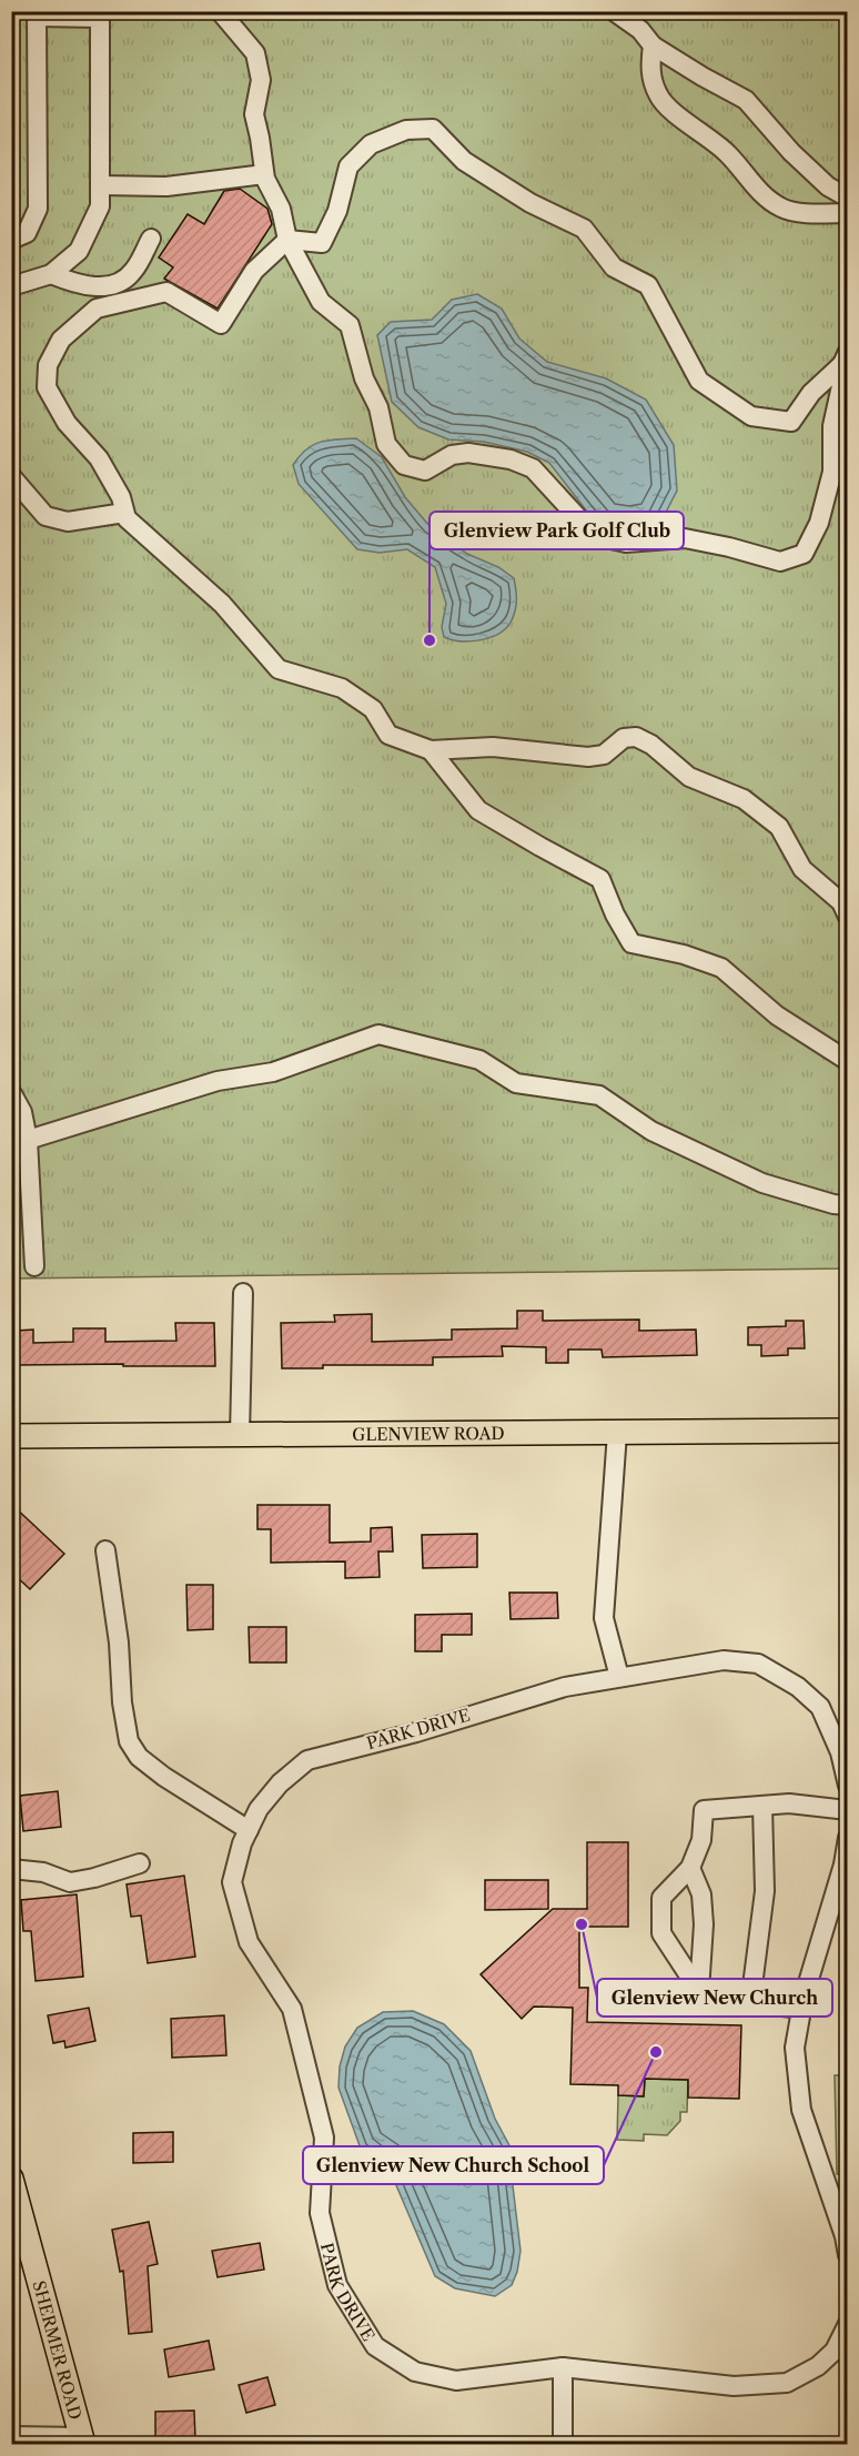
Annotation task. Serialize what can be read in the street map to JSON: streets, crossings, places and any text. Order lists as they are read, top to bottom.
{
  "streets": {
    "main road": ["GLENVIEW ROAD", "SHERMER ROAD"],
    "street": ["PARK DRIVE"]
  },
  "places": ["Glenview Park Golf Club", "Glenview New Church", "Glenview New Church School"]
}
